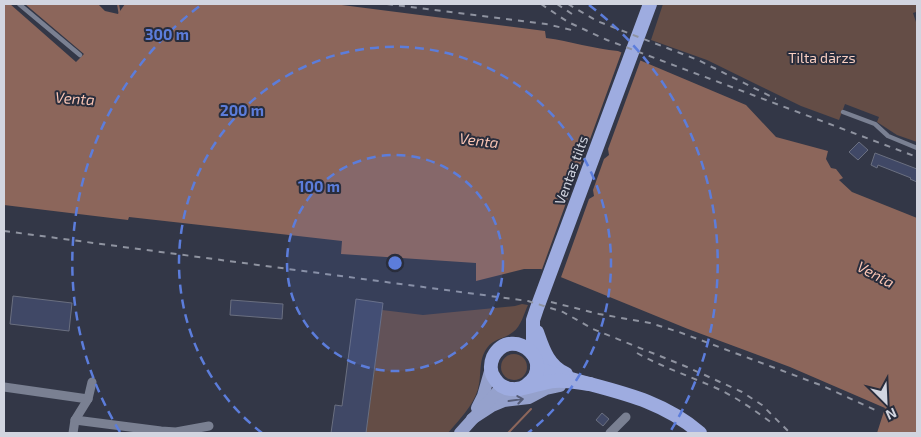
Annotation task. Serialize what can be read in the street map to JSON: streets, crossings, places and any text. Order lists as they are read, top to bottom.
{
  "streets": {
    "highway": ["Ventas tilts"]
  },
  "water": ["Venta"],
  "parks": ["Tilta dārzs"],
  "north": "bottom right",
  "rings": ["300 m", "200 m", "100 m"]
}
